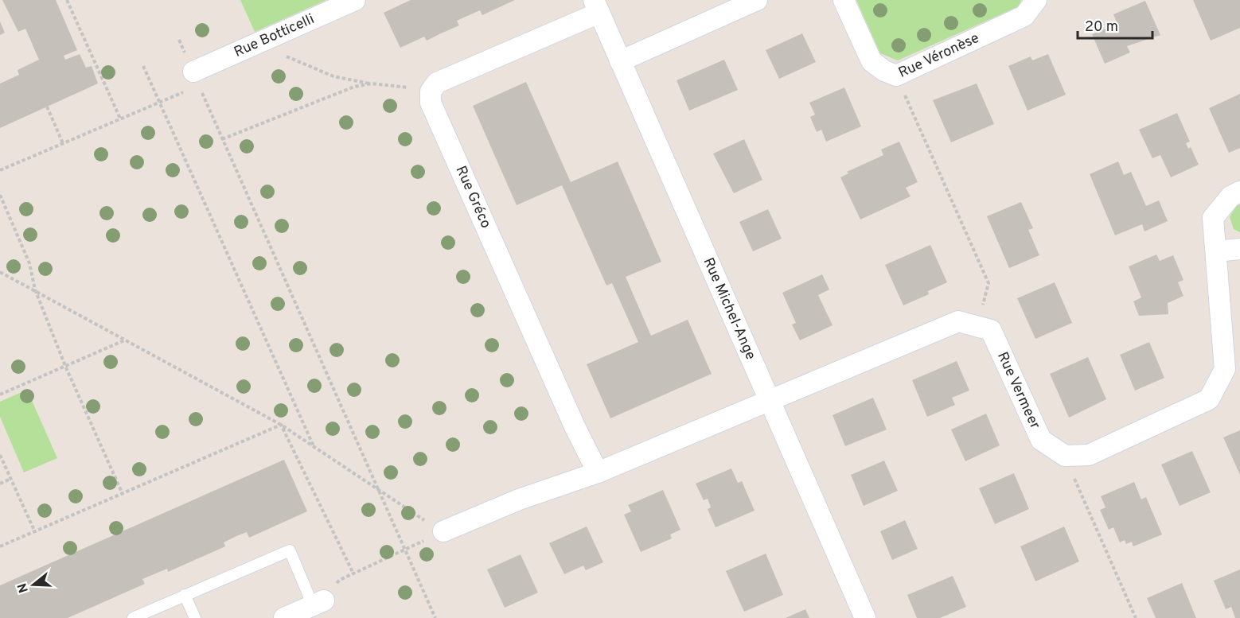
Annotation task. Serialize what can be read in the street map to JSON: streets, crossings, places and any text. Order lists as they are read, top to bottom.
{
  "streets": {
    "street": [
      "Rue Botticelli",
      "Rue Véronèse",
      "Rue Gréco",
      "Rue Michel-Ange",
      "Rue Vermeer"
    ]
  },
  "crossings": [
    ["Rue Michel-Ange", "Rue Vermeer"]
  ],
  "scale_bar": "20 m",
  "north": "left"
}
